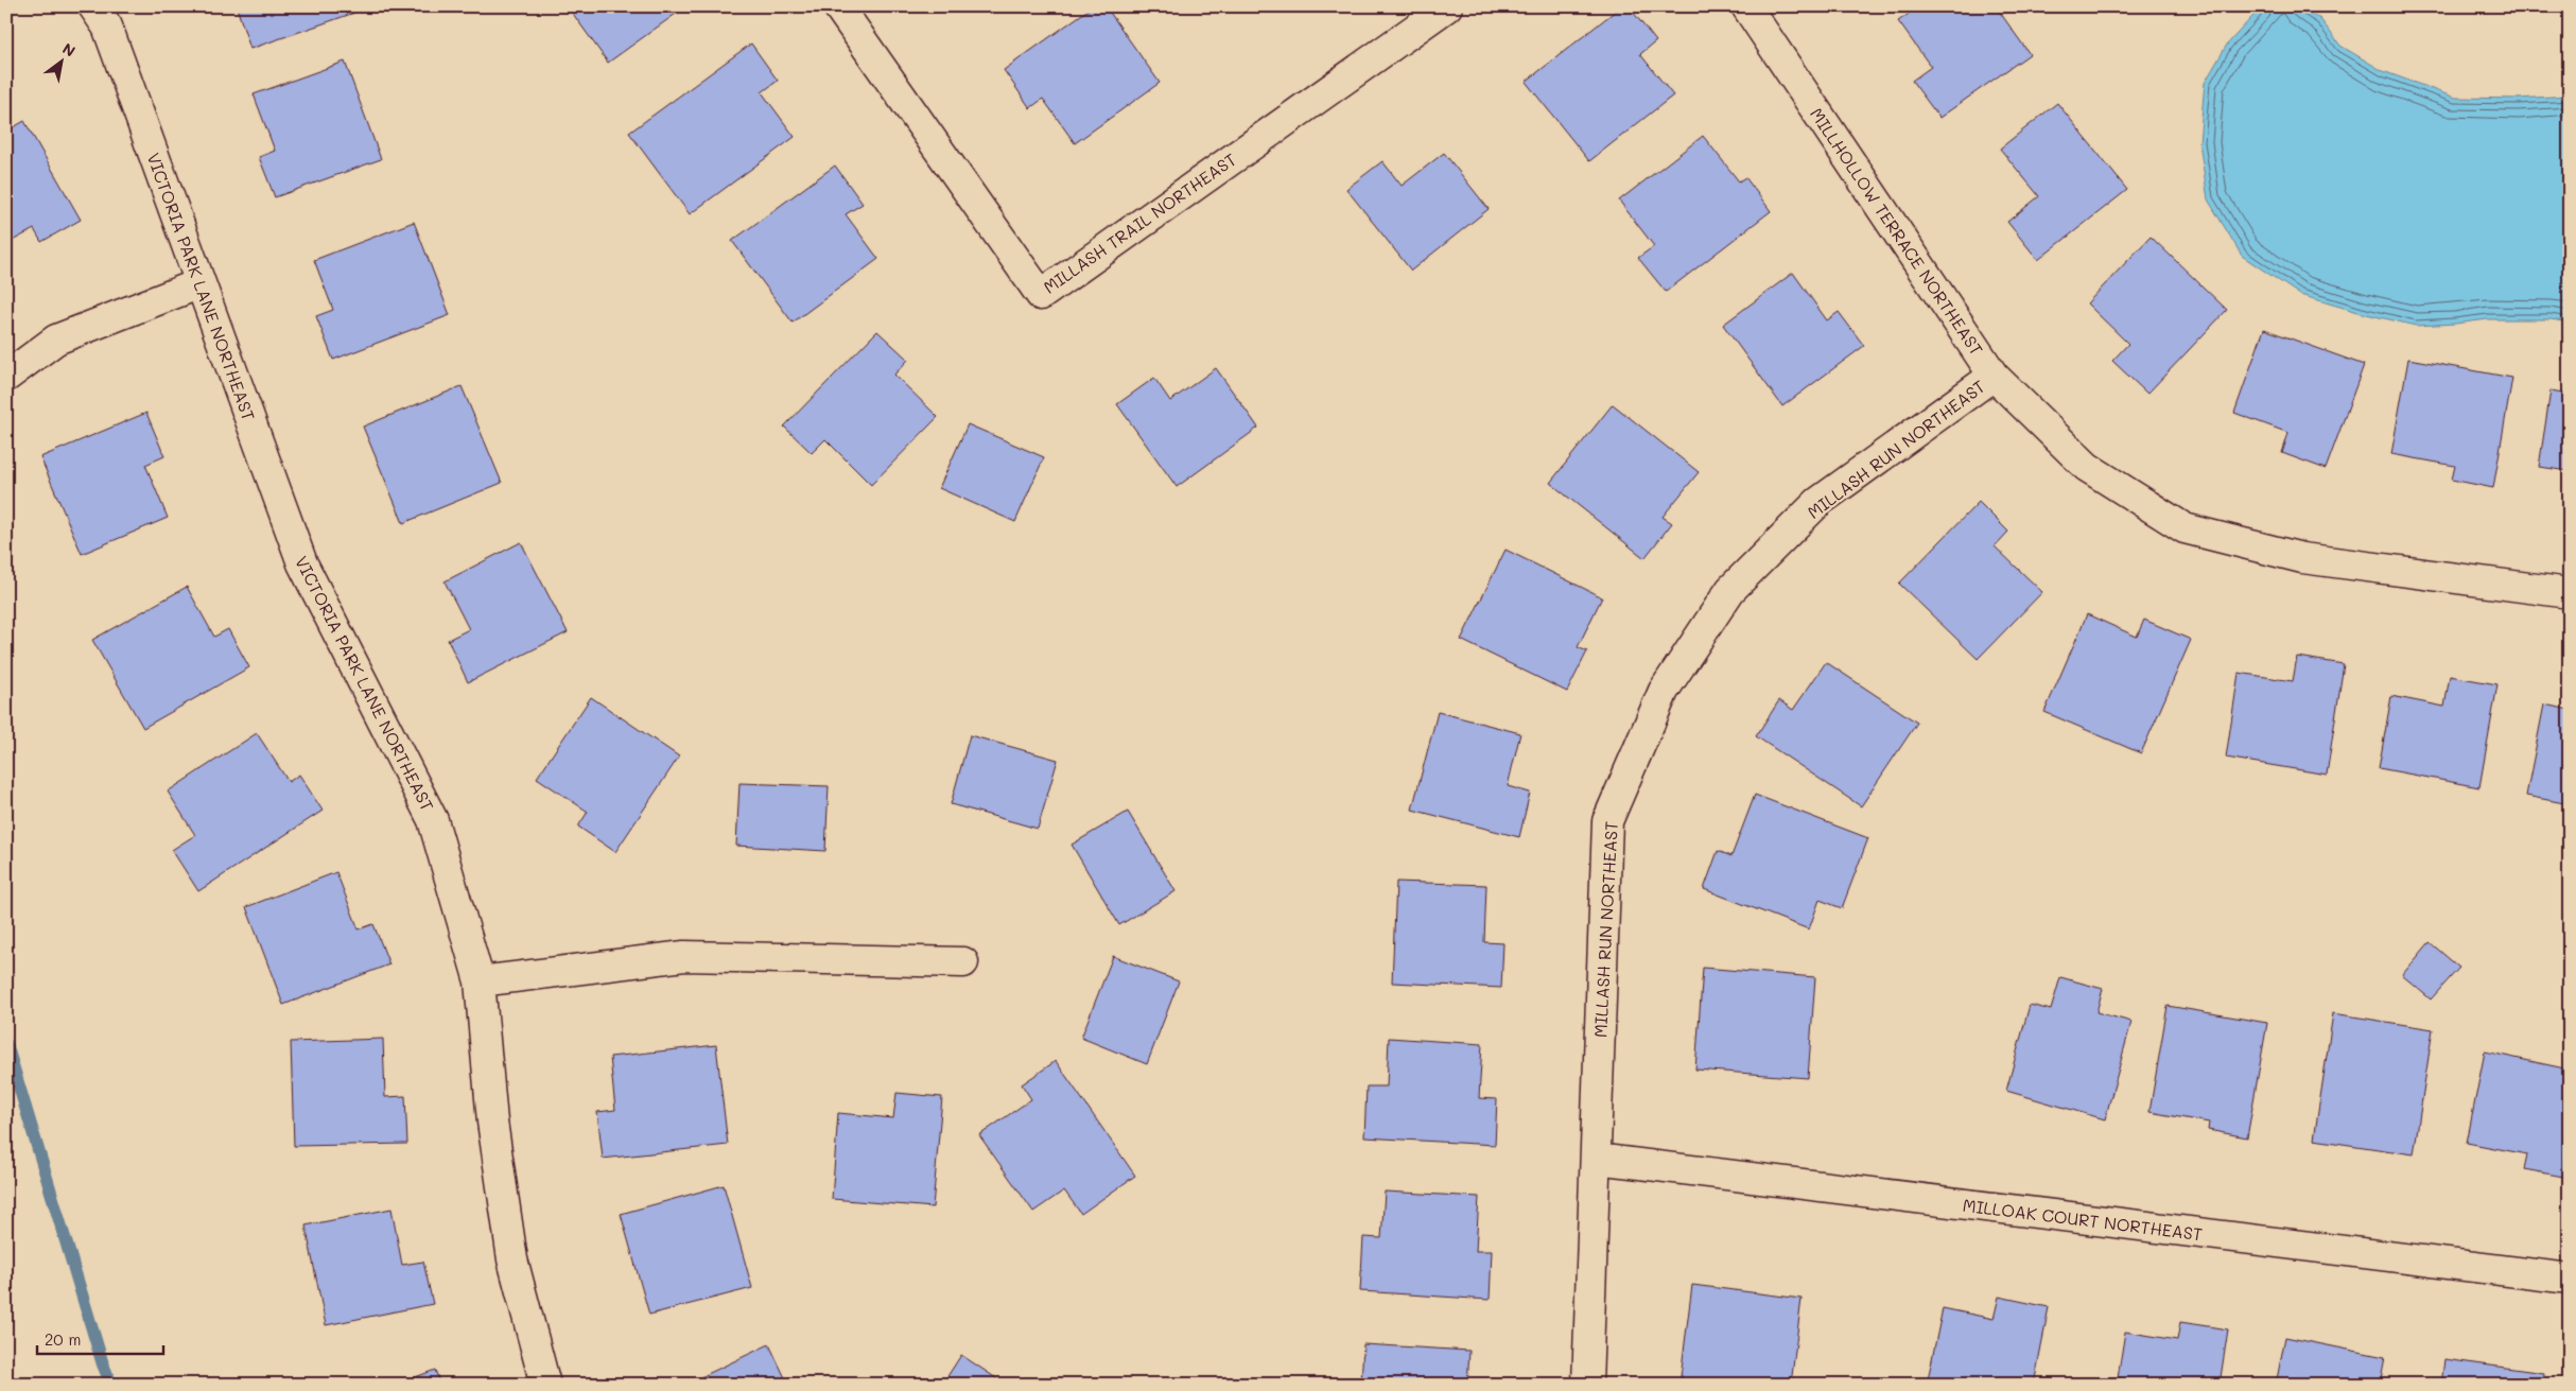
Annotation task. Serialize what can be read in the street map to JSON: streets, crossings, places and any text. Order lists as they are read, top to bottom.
{
  "streets": {
    "street": [
      "MILLASH TRAIL NORTHEAST",
      "MILLHOLLOW TERRACE NORTHEAST",
      "VICTORIA PARK LANE NORTHEAST",
      "MILLASH RUN NORTHEAST",
      "MILLOAK COURT NORTHEAST"
    ]
  },
  "crossings": [
    ["MILLHOLLOW TERRACE NORTHEAST", "MILLASH RUN NORTHEAST"],
    ["MILLASH RUN NORTHEAST", "MILLOAK COURT NORTHEAST"]
  ],
  "scale_bar": "20 m",
  "north": "top right"
}
